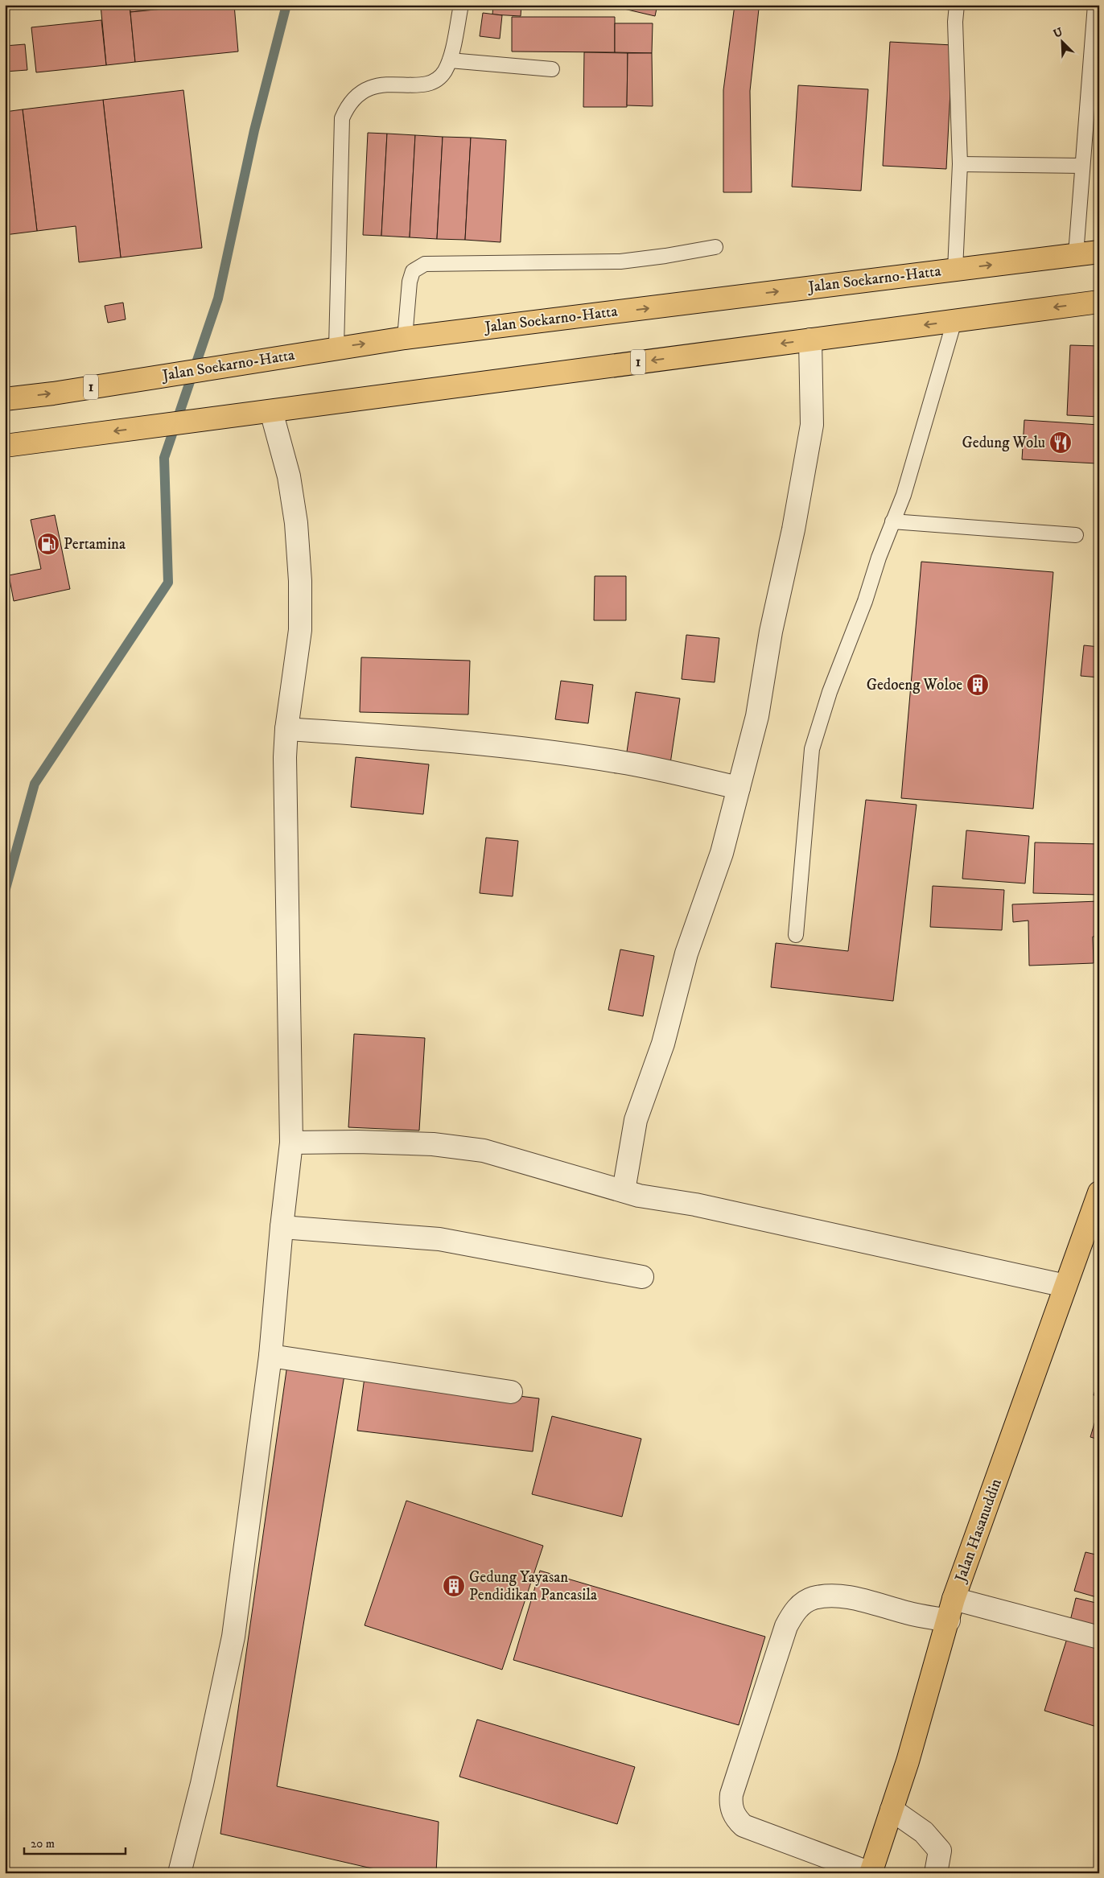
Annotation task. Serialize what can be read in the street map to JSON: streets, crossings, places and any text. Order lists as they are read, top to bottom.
{
  "streets": {
    "main road": ["Jalan Soekarno-Hatta", "1", "Jalan Hasanuddin"]
  },
  "places": {
    "restaurant": ["Gedung Wolu"],
    "fuel station": ["Pertamina"],
    "building": ["Gedoeng Woloe", "Gedung Yayasan Pendidikan Pancasila"]
  },
  "scale_bar": "20 m",
  "north": "top left"
}
